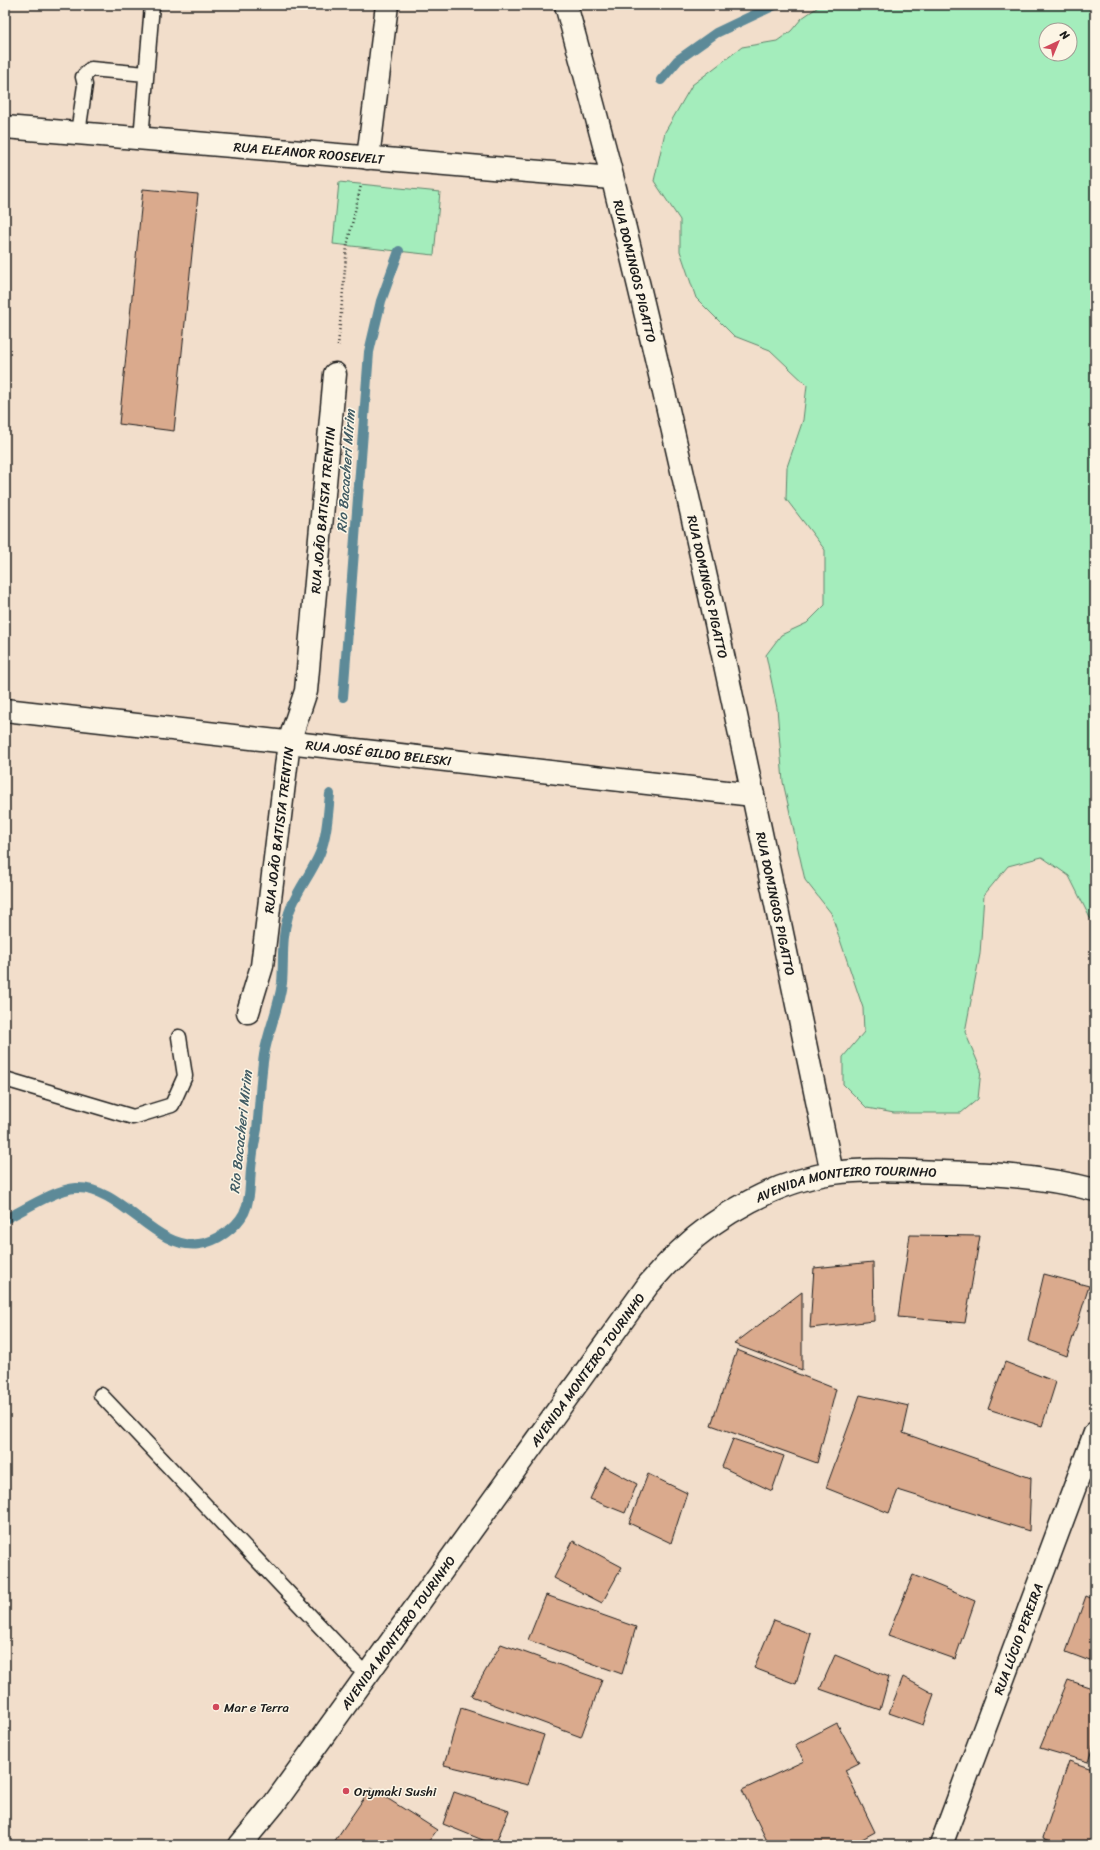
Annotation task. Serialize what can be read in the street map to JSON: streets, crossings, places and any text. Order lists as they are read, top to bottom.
{
  "streets": {
    "street": [
      "RUA ELEANOR ROOSEVELT",
      "RUA DOMINGOS PIGATTO",
      "RUA JOÃO BATISTA TRENTIN",
      "RUA JOSÉ GILDO BELESKI",
      "AVENIDA MONTEIRO TOURINHO",
      "RUA LÚCIO PEREIRA"
    ]
  },
  "crossings": [
    ["RUA ELEANOR ROOSEVELT", "RUA DOMINGOS PIGATTO"],
    ["RUA DOMINGOS PIGATTO", "RUA JOSÉ GILDO BELESKI"],
    ["RUA DOMINGOS PIGATTO", "AVENIDA MONTEIRO TOURINHO"],
    ["RUA JOÃO BATISTA TRENTIN", "RUA JOSÉ GILDO BELESKI"]
  ],
  "water": ["Rio Bacacheri Mirim"],
  "places": ["Mar e Terra", "Orymaki Sushi"],
  "north": "top right"
}
